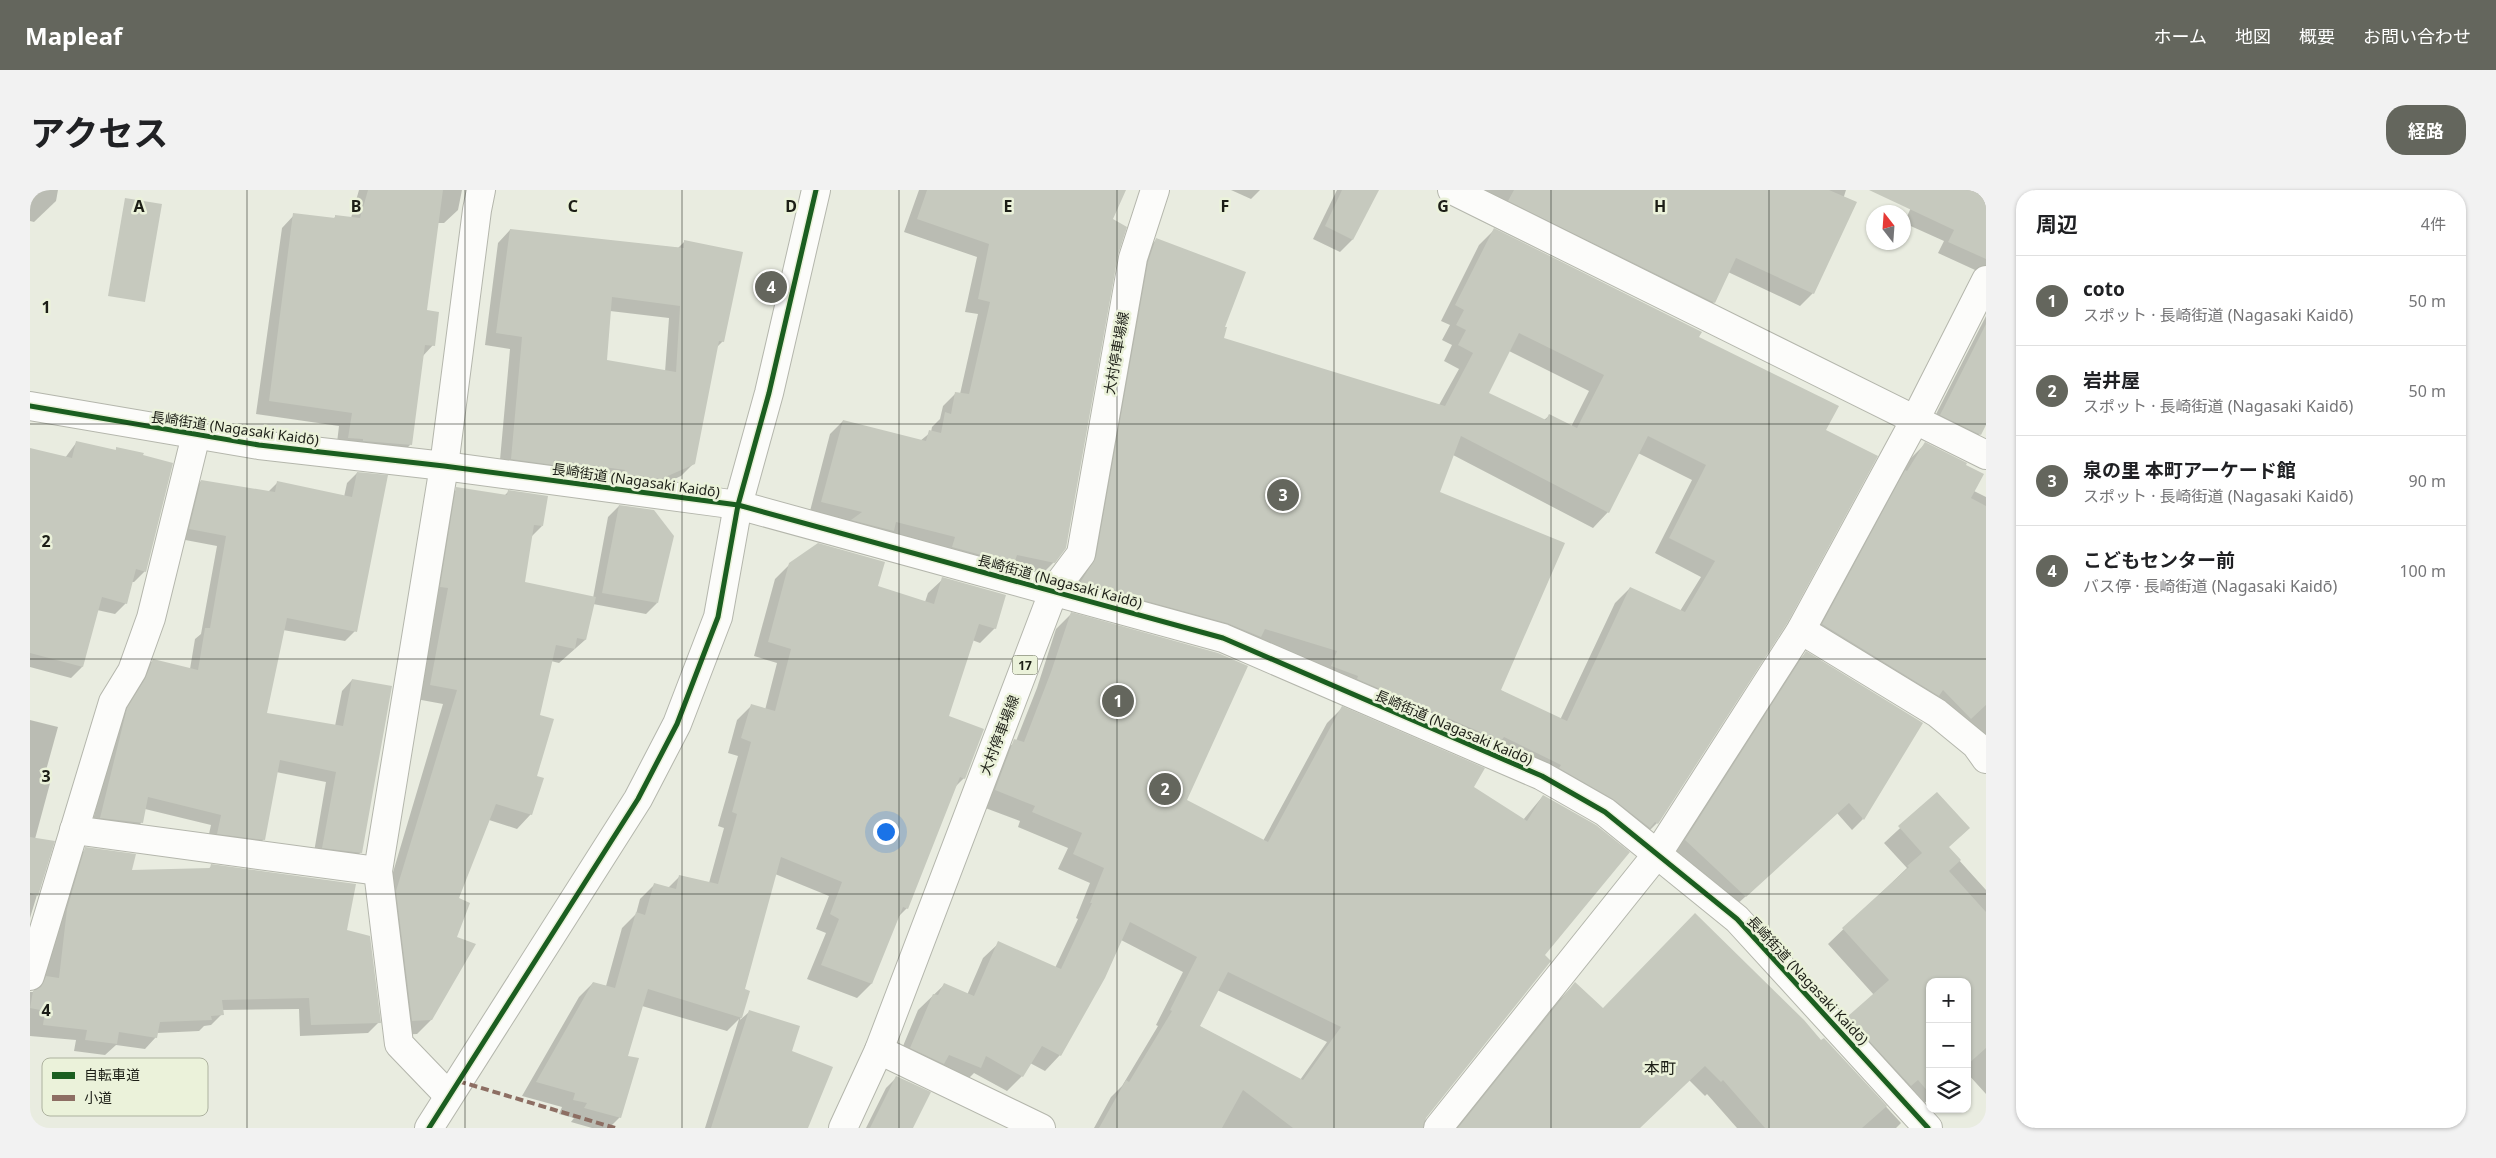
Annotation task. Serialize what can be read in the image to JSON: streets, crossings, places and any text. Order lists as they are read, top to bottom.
{
  "streets": {
    "street": ["大村停車場線", "長崎街道 (Nagasaki Kaidō)", "17"]
  },
  "crossings": [
    ["大村停車場線", "長崎街道 (Nagasaki Kaidō)"]
  ],
  "districts": ["本町"],
  "legend": ["自転車道", "小道"],
  "north": "top",
  "page": {
    "header": "Mapleaf",
    "nav": [
      "ホーム",
      "地図",
      "概要",
      "お問い合わせ"
    ],
    "title": "アクセス",
    "buttons": "経路",
    "heading": ["周辺", "4件"],
    "list": [
      {
        "mark": "1",
        "name": "coto",
        "note": "スポット · 長崎街道 (Nagasaki Kaidō)",
        "value": "50 m"
      },
      {
        "mark": "2",
        "name": "岩井屋",
        "note": "スポット · 長崎街道 (Nagasaki Kaidō)",
        "value": "50 m"
      },
      {
        "mark": "3",
        "name": "泉の里 本町アーケード館",
        "note": "スポット · 長崎街道 (Nagasaki Kaidō)",
        "value": "90 m"
      },
      {
        "mark": "4",
        "name": "こどもセンター前",
        "note": "バス停 · 長崎街道 (Nagasaki Kaidō)",
        "value": "100 m"
      }
    ],
    "pins": [
      "4",
      "3",
      "1",
      "2"
    ],
    "map_buttons": ["+", "−"]
  },
  "grid": {
    "columns": [
      "A",
      "B",
      "C",
      "D",
      "E",
      "F",
      "G",
      "H"
    ],
    "rows": [
      "1",
      "2",
      "3",
      "4"
    ]
  }
}
